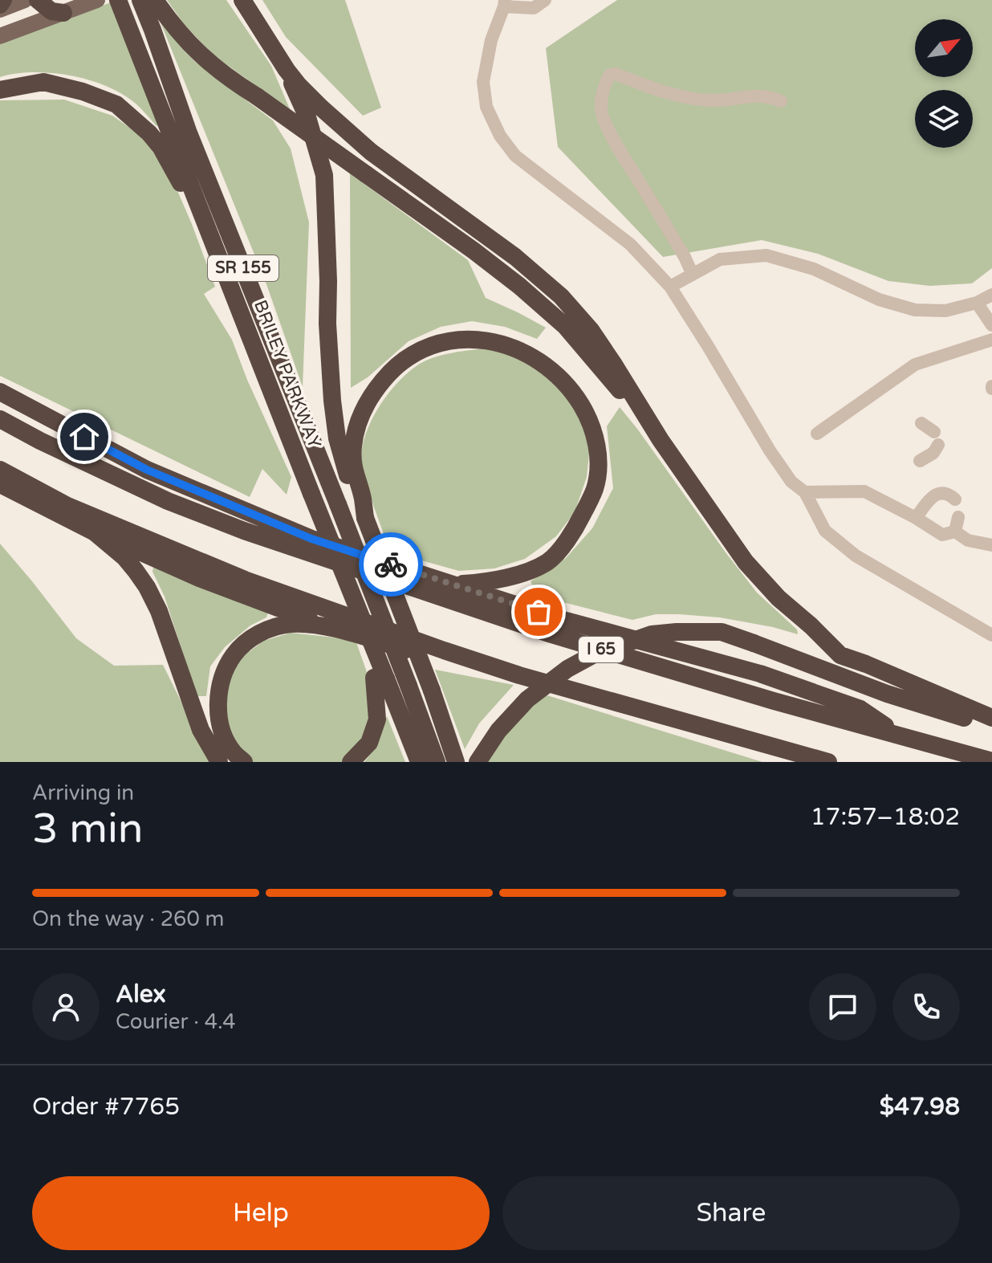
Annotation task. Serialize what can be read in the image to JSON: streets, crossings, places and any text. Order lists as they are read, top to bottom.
{
  "streets": {
    "highway": ["SR 155", "BRILEY PARKWAY", "I 65"]
  },
  "north": "top right",
  "page": {
    "heading": ["3 min", "Arriving in", "17:57–18:02"],
    "panel": [
      "Alex",
      "Courier · 4.4",
      "Order #7765",
      "$47.98"
    ],
    "bar": "On the way · 260 m",
    "buttons": ["Help", "Share"]
  }
}
